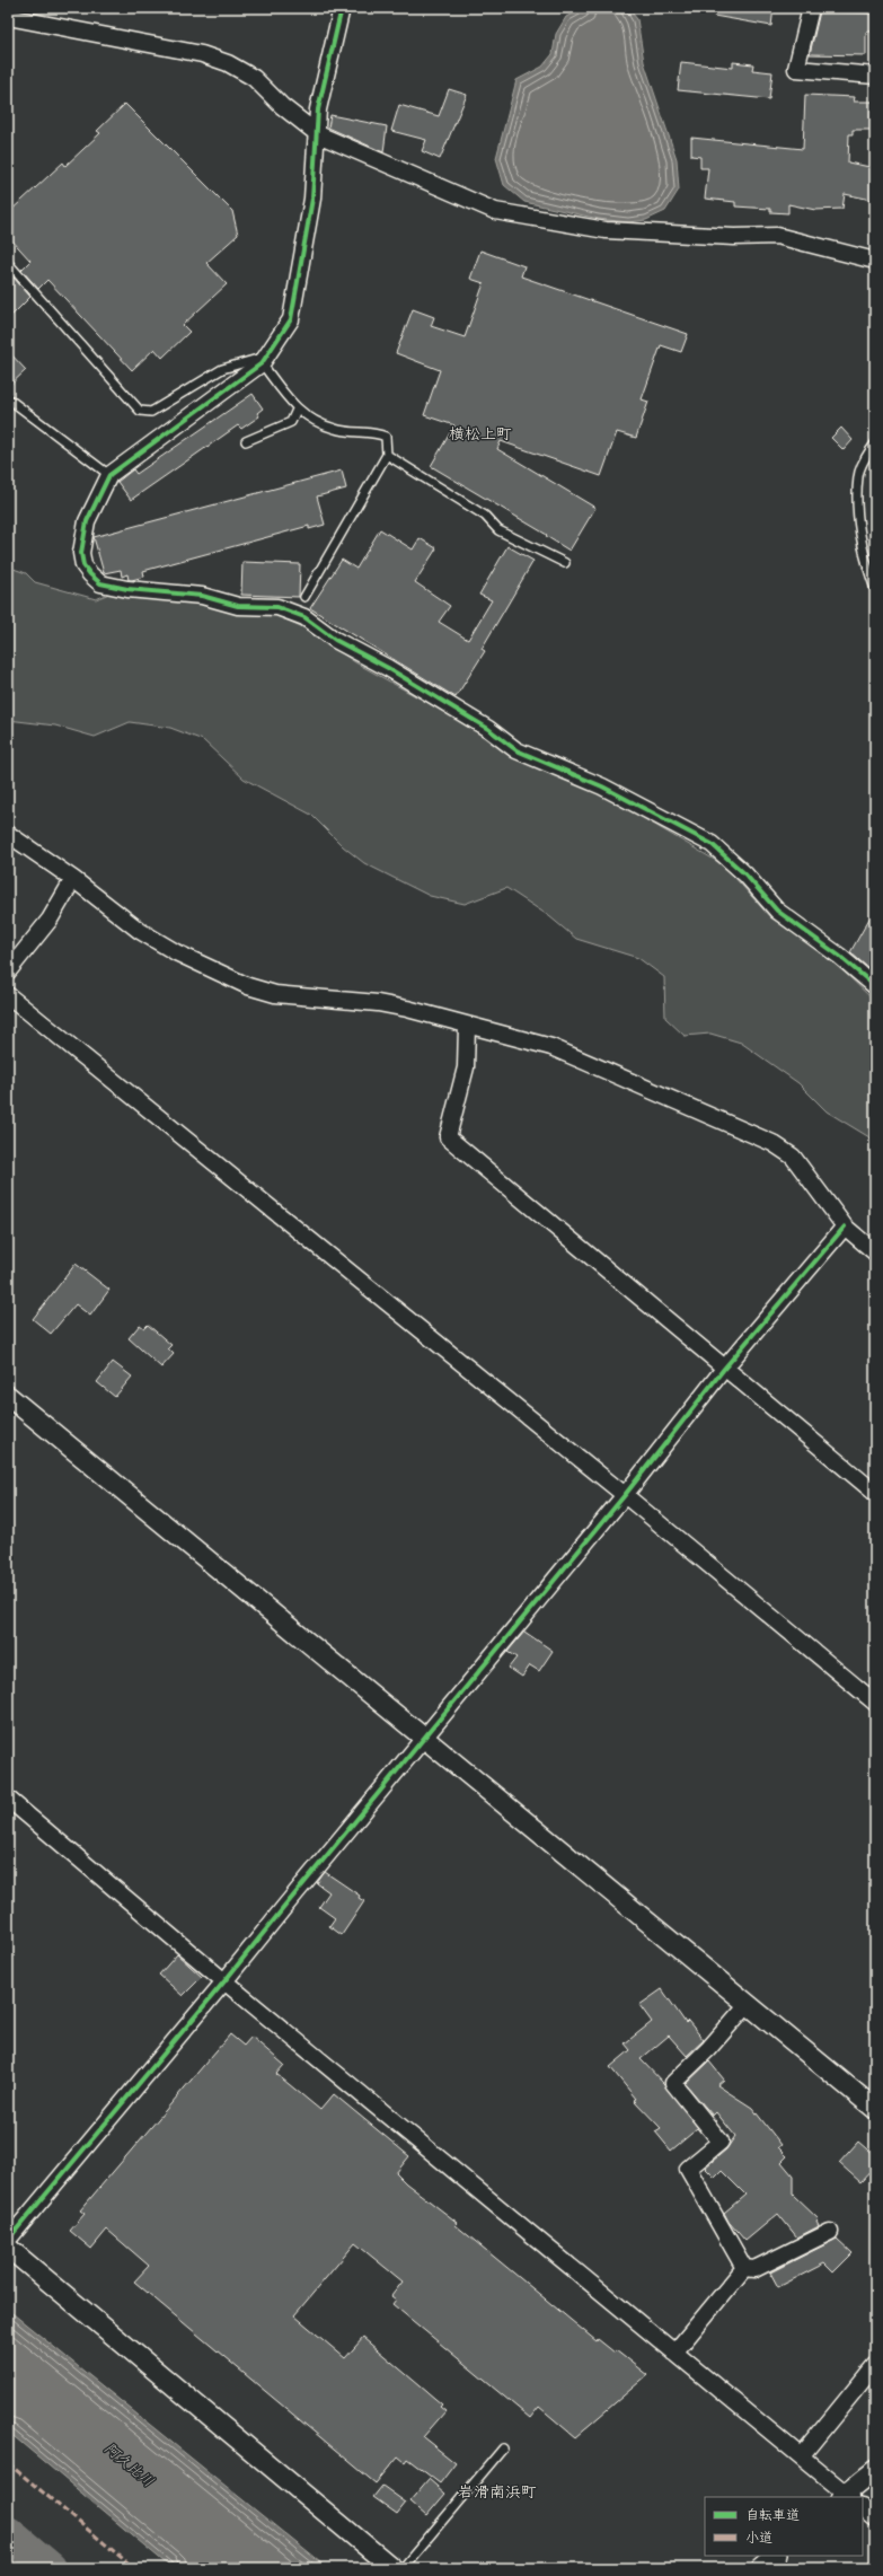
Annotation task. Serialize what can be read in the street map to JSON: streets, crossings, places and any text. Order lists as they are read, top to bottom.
{
  "districts": ["横松上町", "岩滑南浜町"],
  "water": ["阿久比川"],
  "legend": ["自転車道", "小道"]
}
